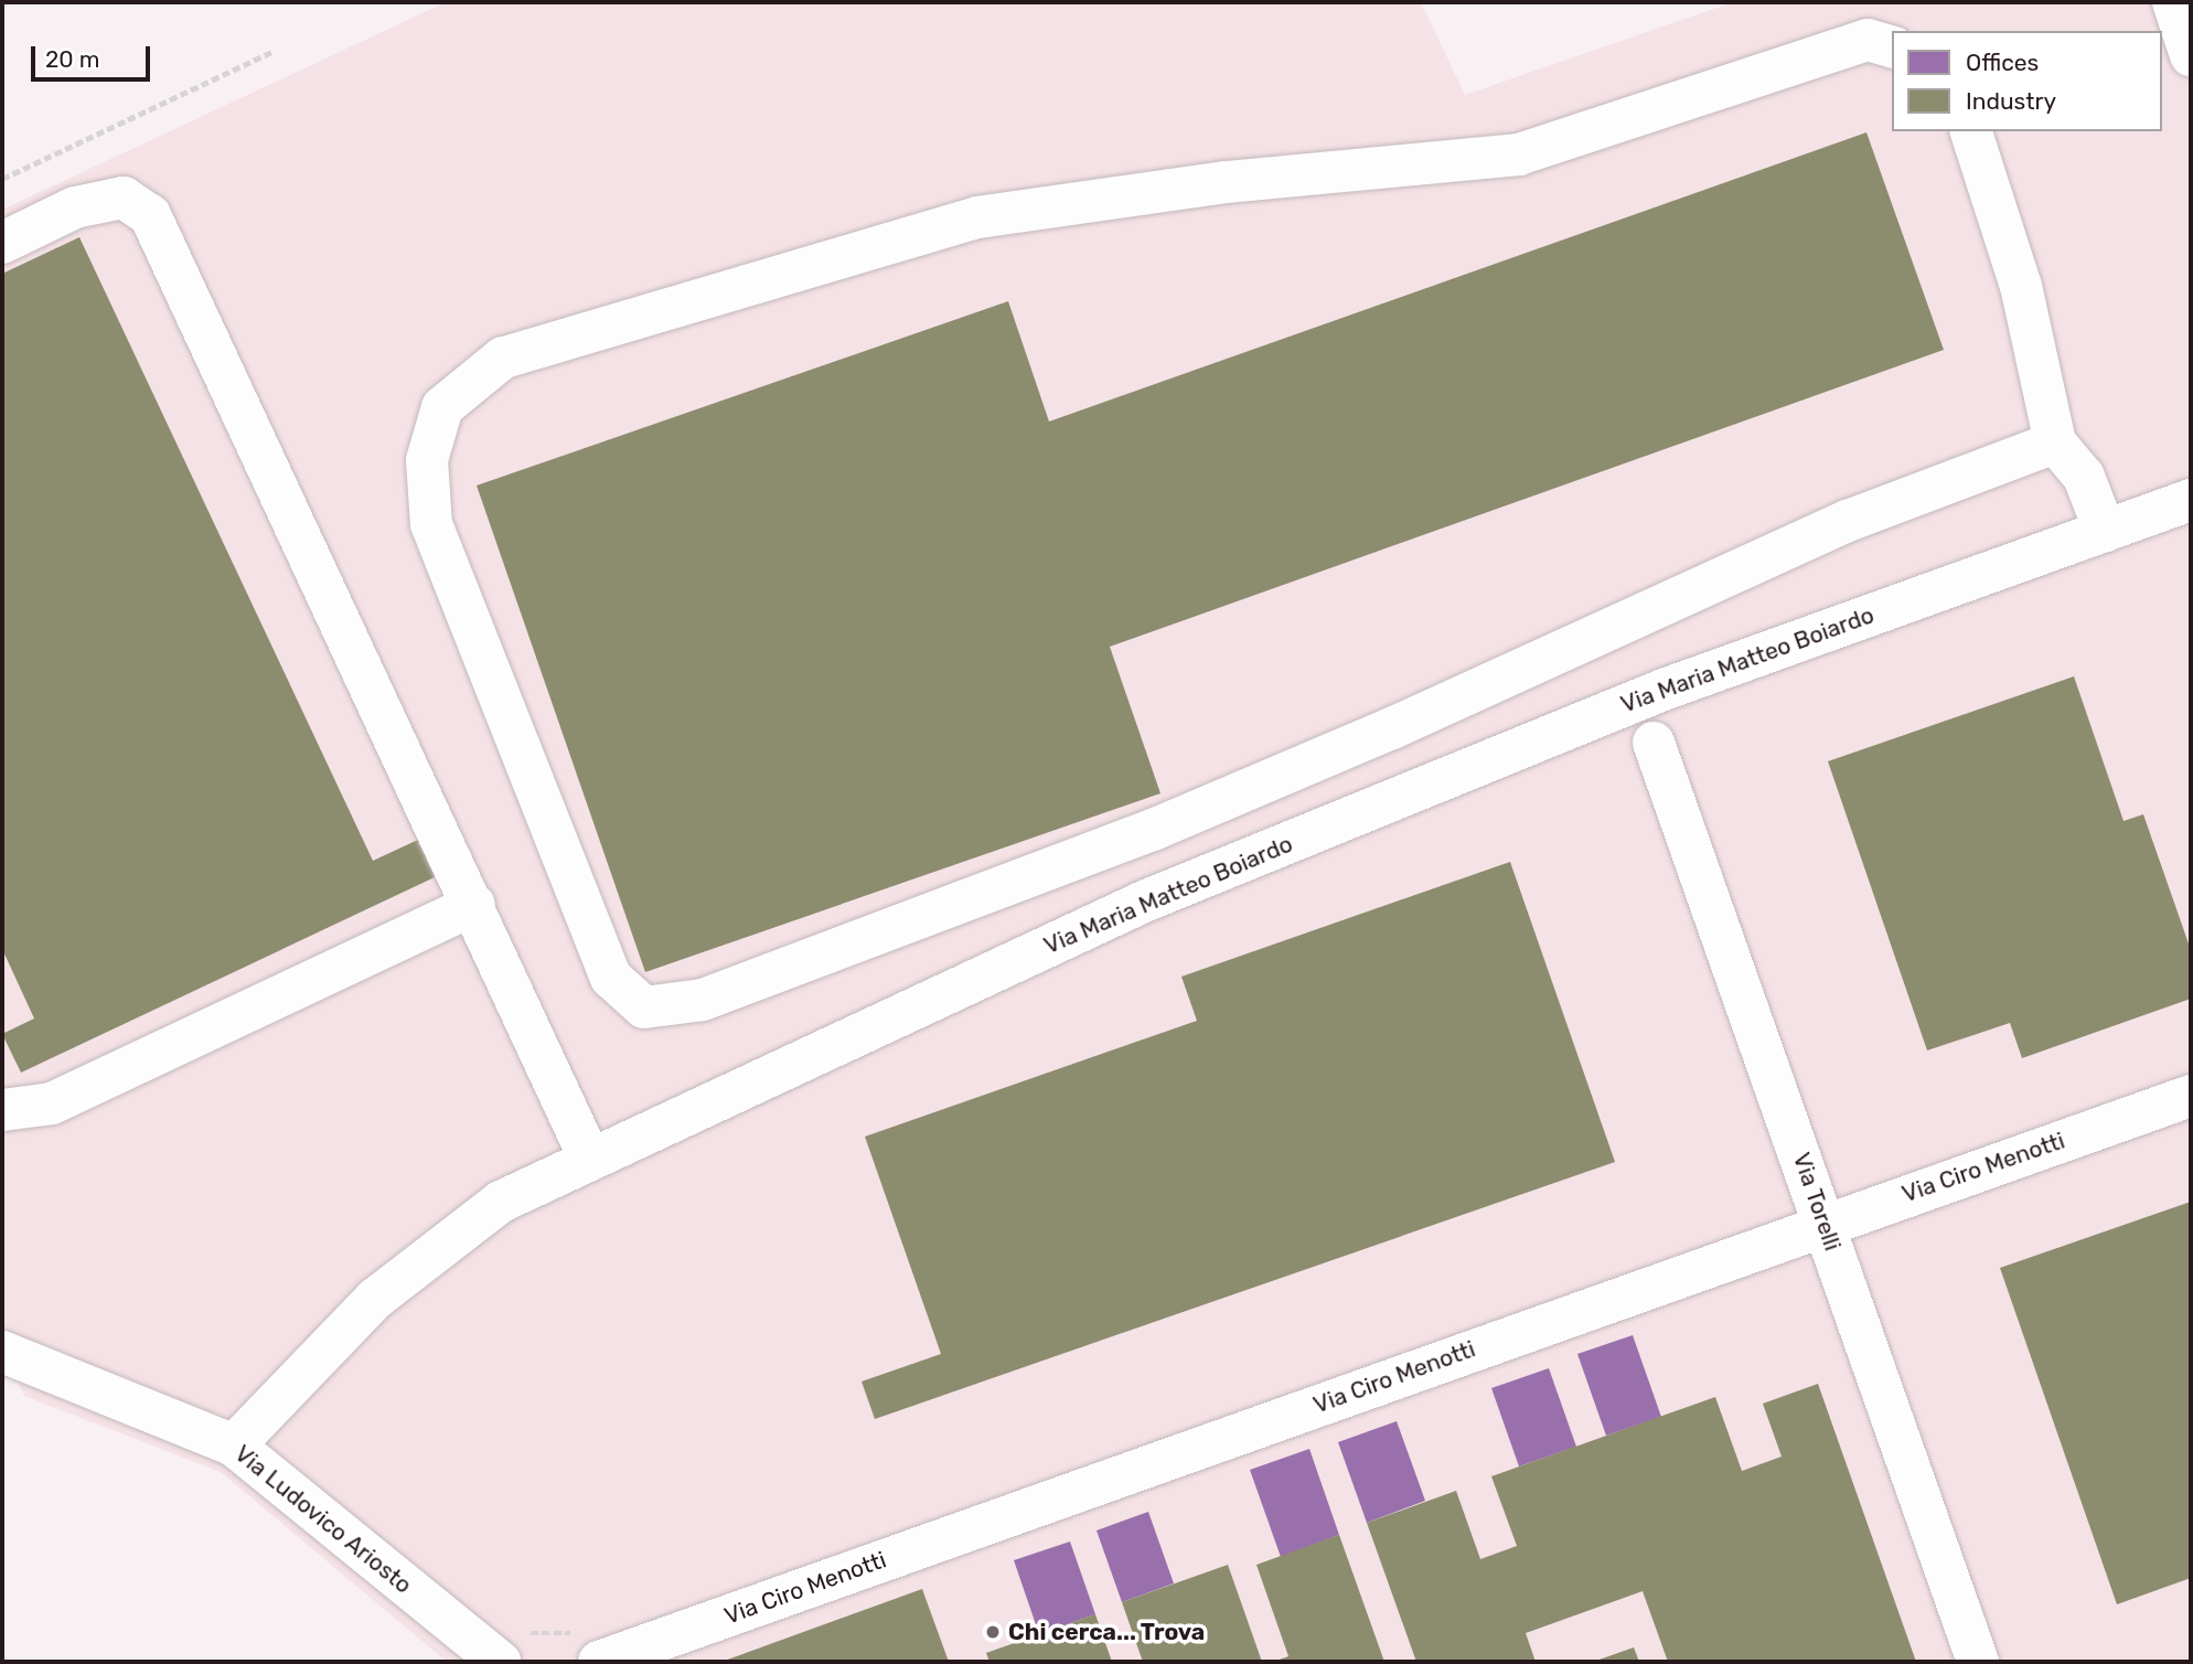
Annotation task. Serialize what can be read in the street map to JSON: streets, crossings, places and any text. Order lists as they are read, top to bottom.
{
  "streets": {
    "street": [
      "Via Maria Matteo Boiardo",
      "Via Ciro Menotti",
      "Via Torelli",
      "Via Ludovico Ariosto"
    ]
  },
  "crossings": [
    ["Via Maria Matteo Boiardo", "Via Ludovico Ariosto"],
    ["Via Ciro Menotti", "Via Torelli"]
  ],
  "places": ["Chi cerca... Trova"],
  "legend": ["Offices", "Industry"],
  "scale_bar": "20 m"
}
